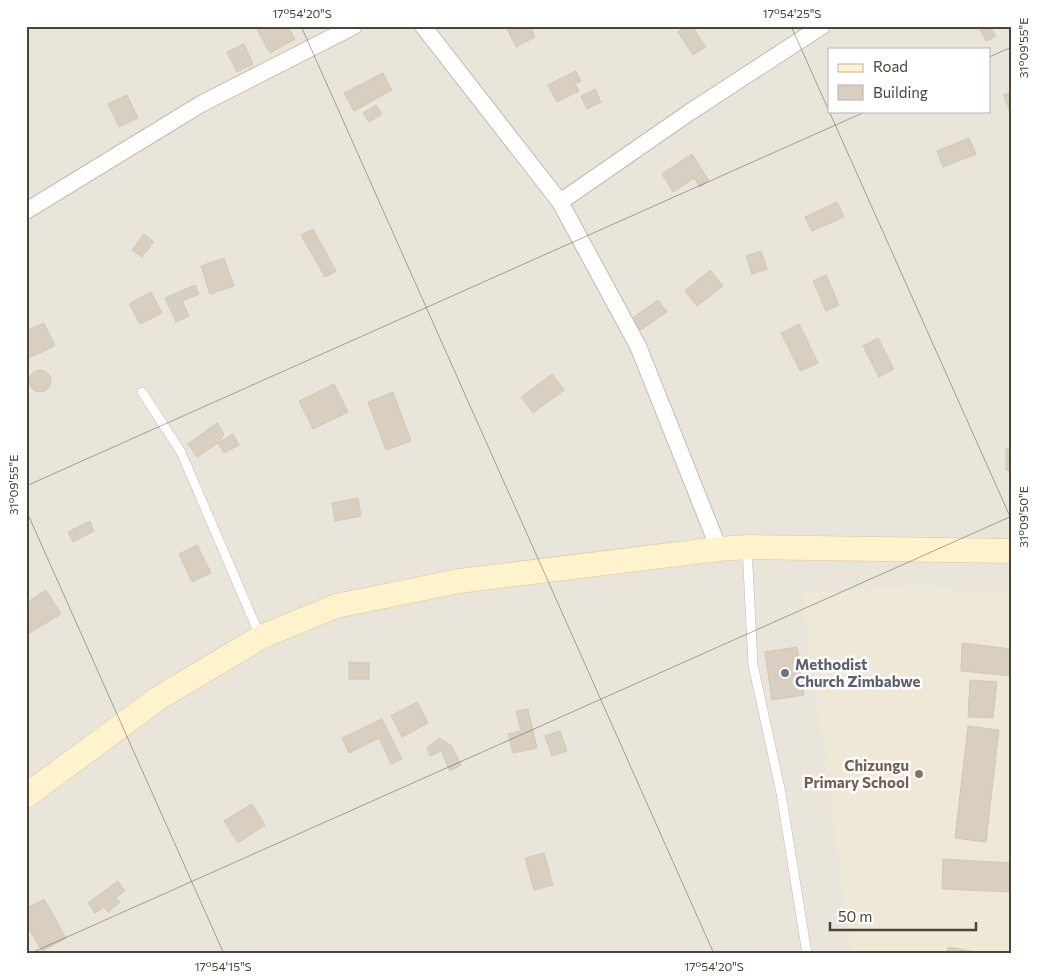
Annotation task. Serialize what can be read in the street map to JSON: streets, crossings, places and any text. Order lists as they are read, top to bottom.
{
  "places": ["Methodist Church Zimbabwe", "Chizungu Primary School"],
  "legend": ["Road", "Building"],
  "scale_bar": "50 m",
  "coordinates": [
    "17°54'20\"S",
    "17°54'25\"S",
    "31°09'55\"E",
    "31°09'50\"E",
    "17°54'15\"S"
  ]
}
